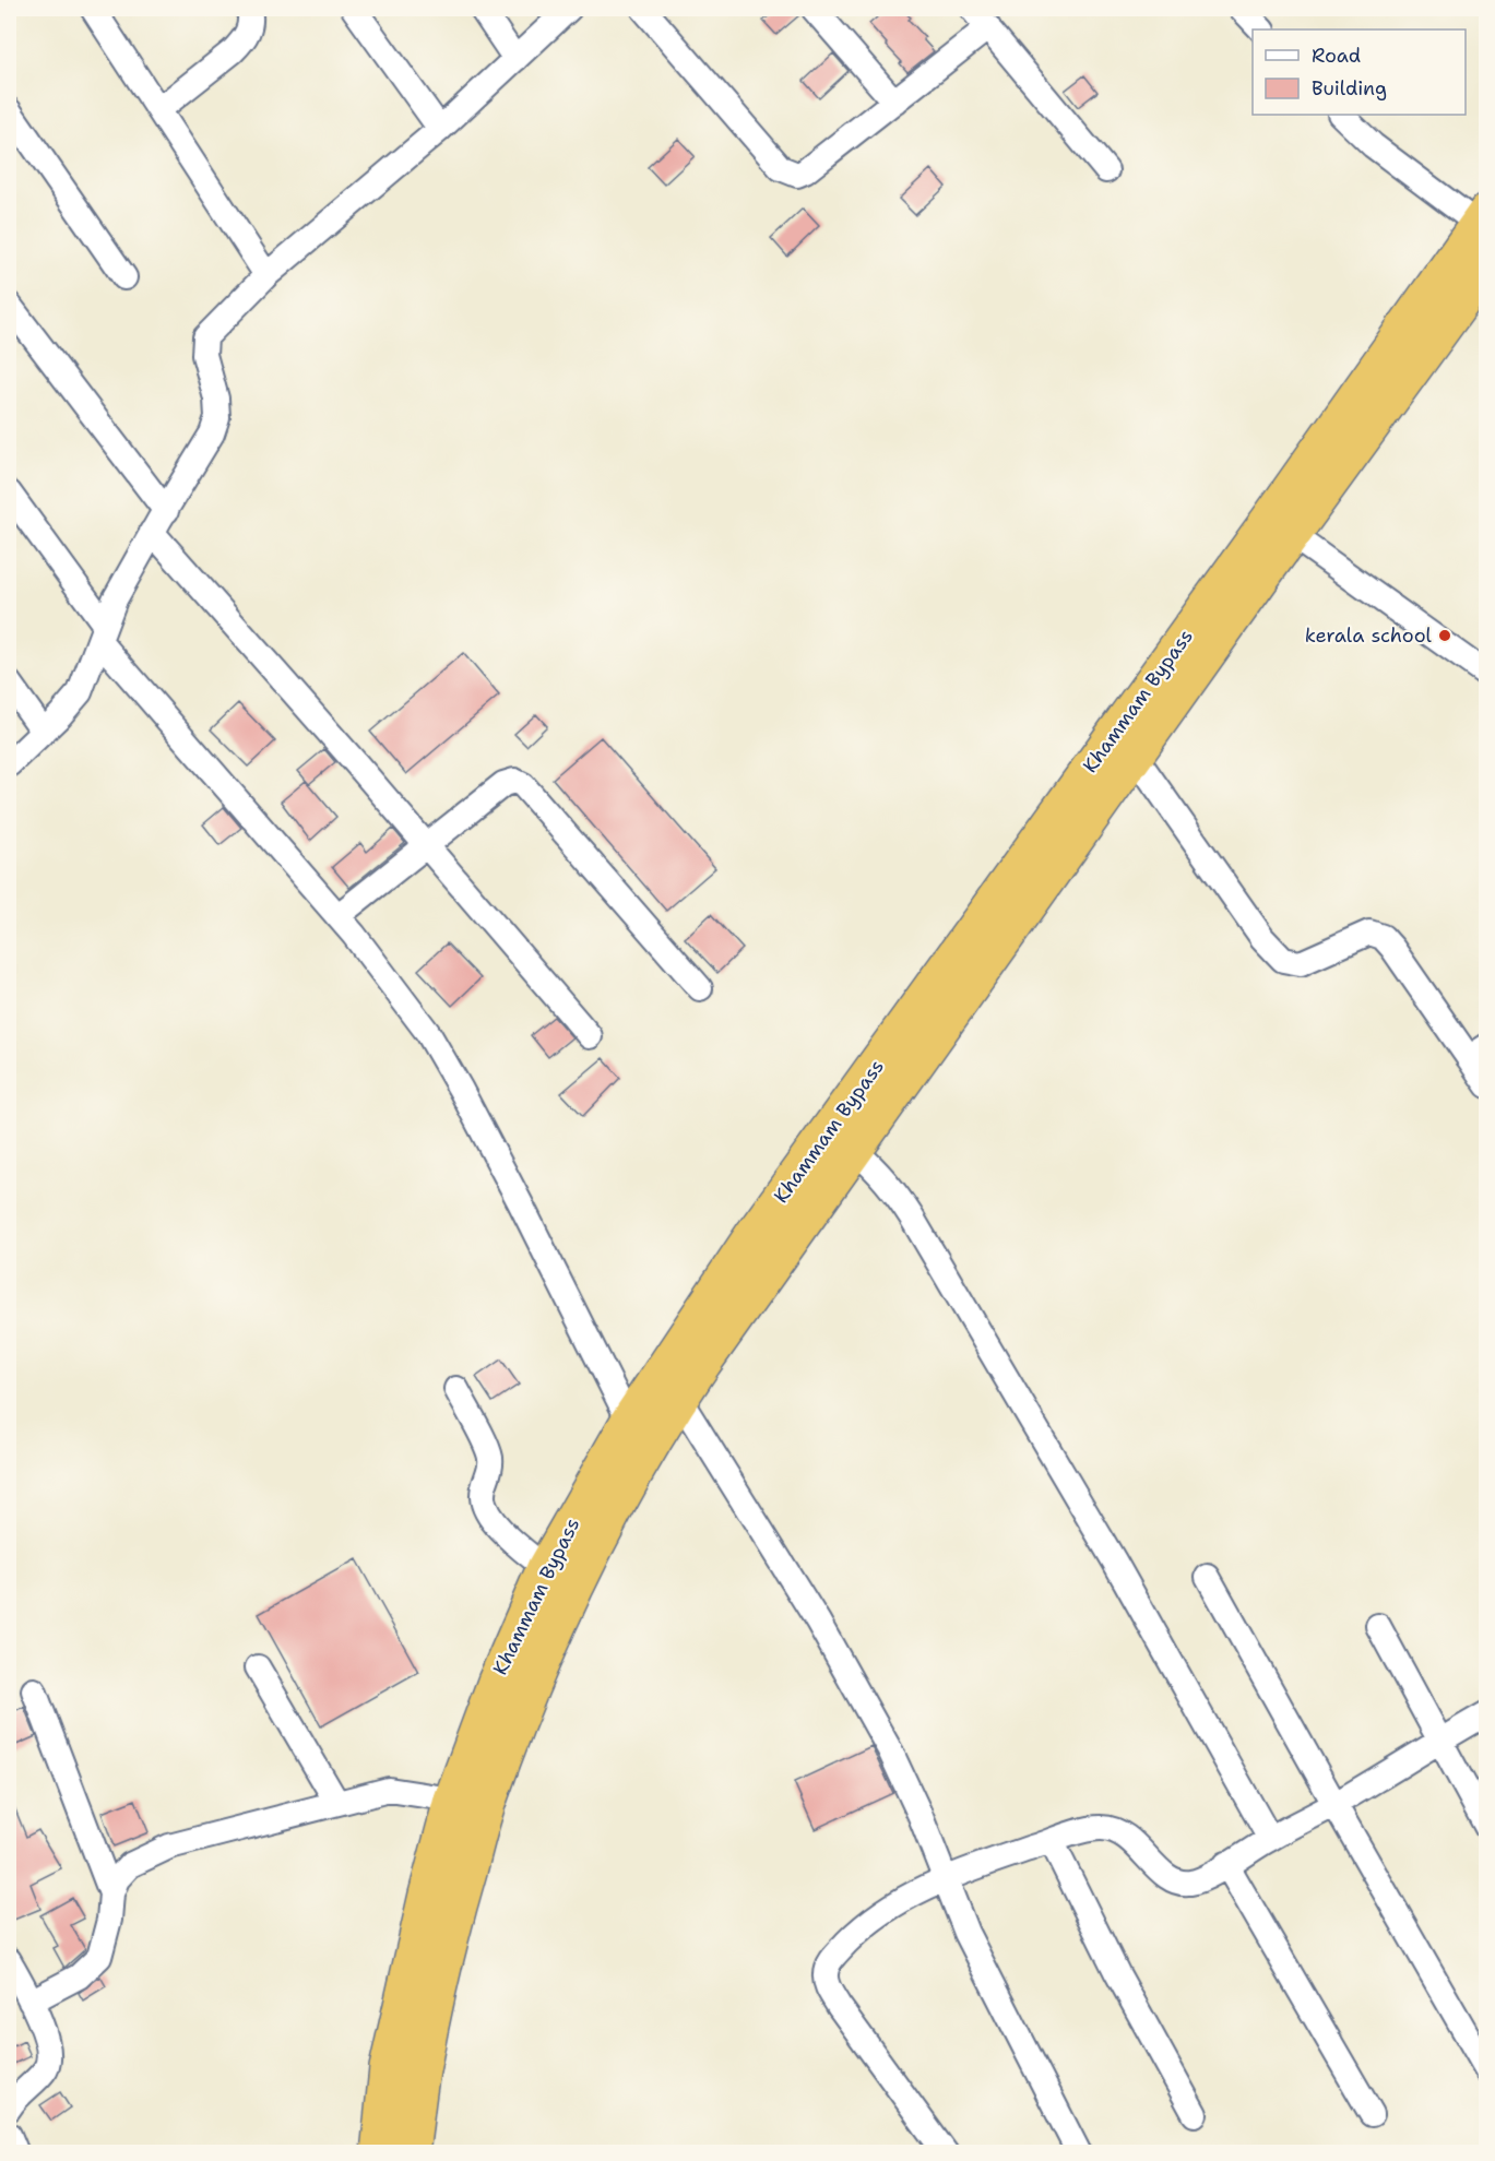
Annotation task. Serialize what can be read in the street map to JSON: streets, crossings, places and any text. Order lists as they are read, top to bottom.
{
  "streets": {
    "highway": ["Khammam Bypass"]
  },
  "places": ["kerala school"],
  "legend": ["Road", "Building"]
}
